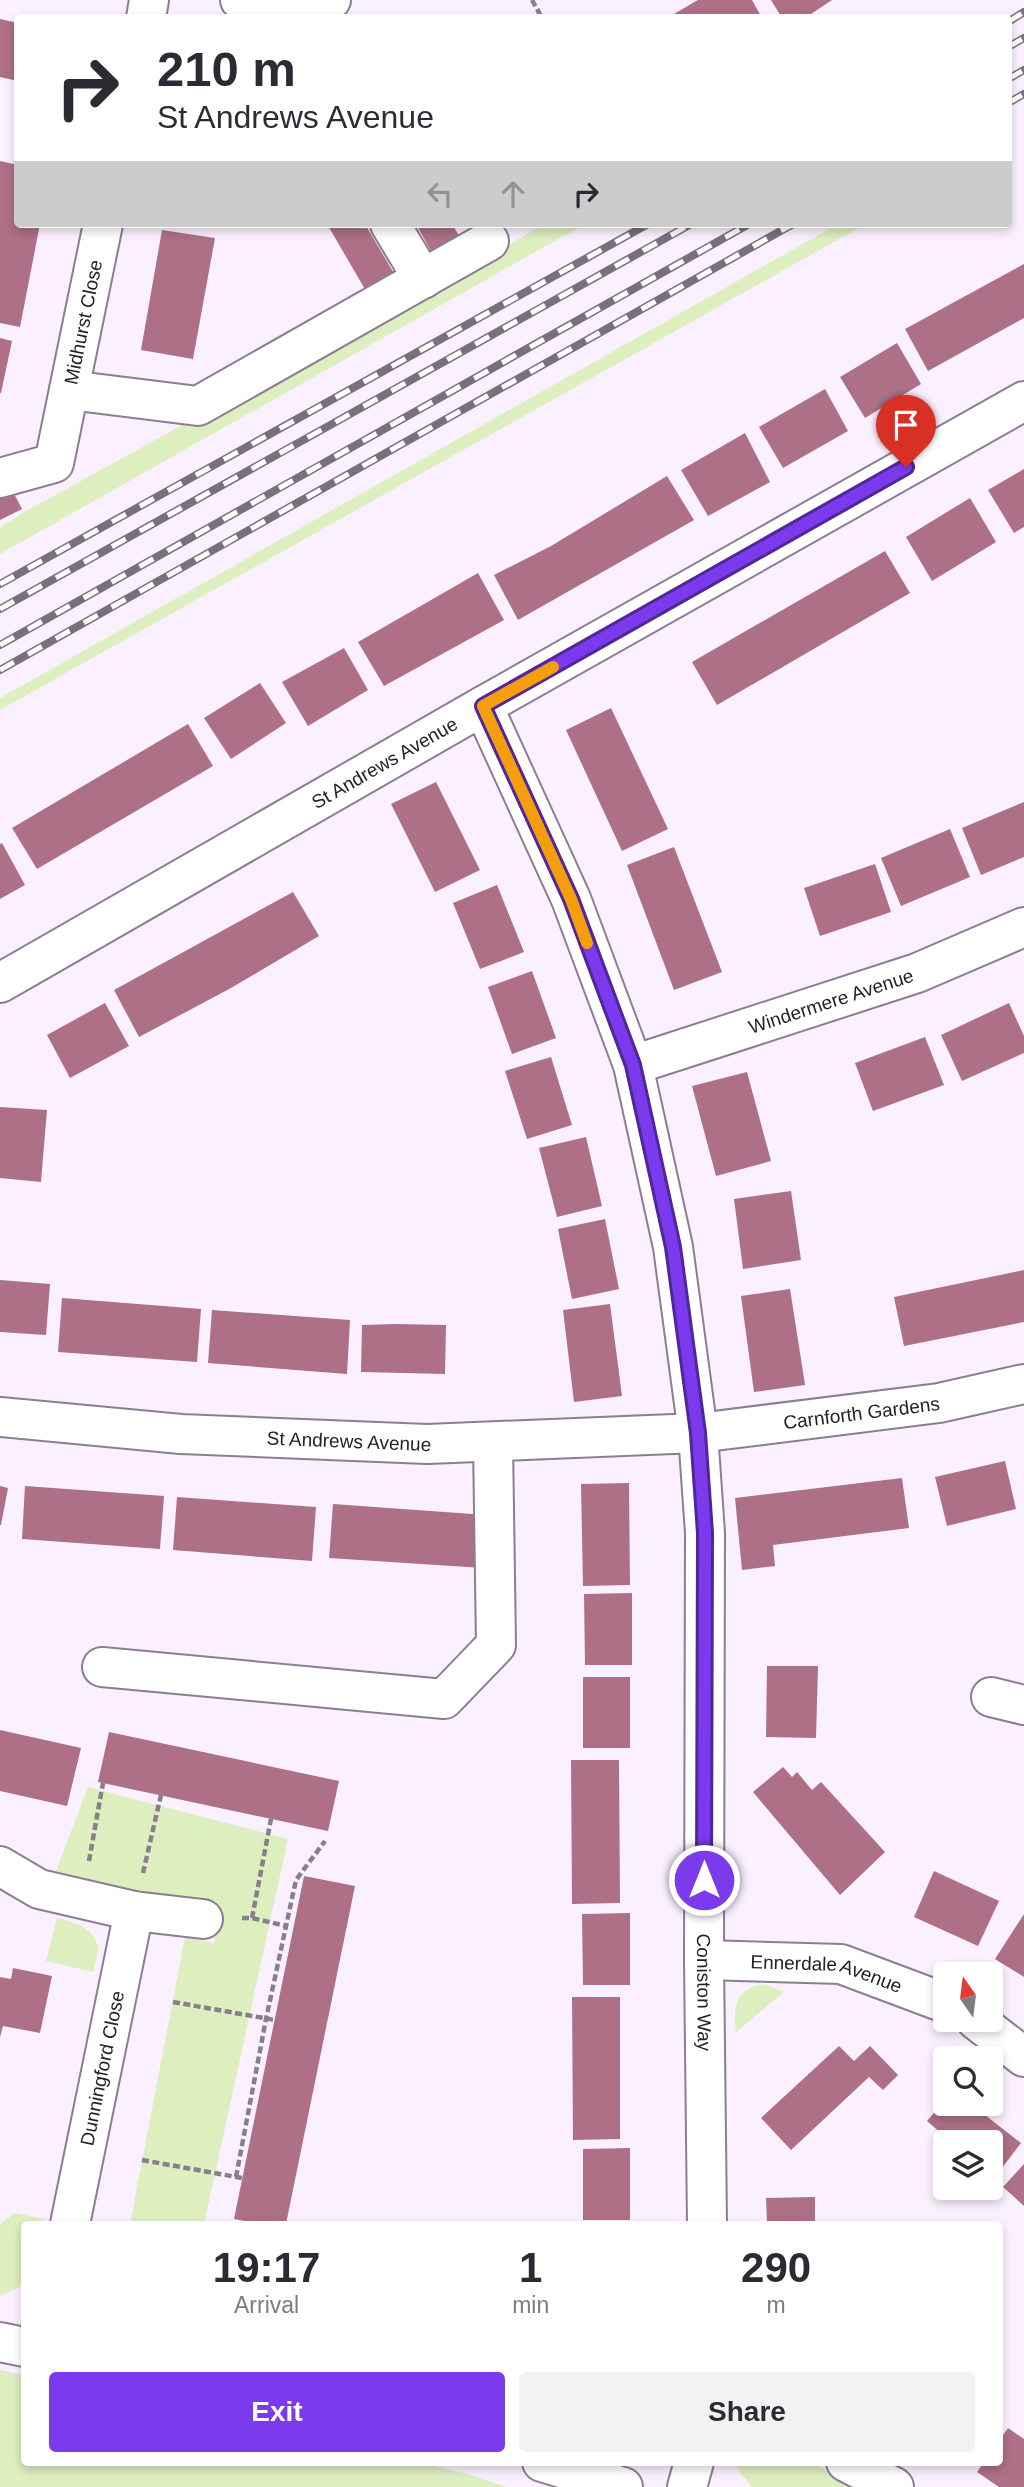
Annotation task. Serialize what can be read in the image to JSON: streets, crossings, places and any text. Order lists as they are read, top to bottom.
{
  "streets": {
    "street": [
      "Midhurst Close",
      "St Andrews Avenue",
      "Windermere Avenue",
      "Carnforth Gardens",
      "Ennerdale Avenue",
      "Coniston Way",
      "Dunningford Close"
    ]
  },
  "crossings": [
    ["St Andrews Avenue", "Carnforth Gardens"],
    ["St Andrews Avenue", "Coniston Way"],
    ["Windermere Avenue", "Coniston Way"],
    ["Carnforth Gardens", "Coniston Way"],
    ["Ennerdale Avenue", "Coniston Way"]
  ],
  "north": "top",
  "page": {
    "turn": ["210 m", "St Andrews Avenue"],
    "eta": [
      "19:17",
      "Arrival",
      "1",
      "min",
      "290",
      "m"
    ],
    "buttons": ["Exit", "Share"]
  }
}
